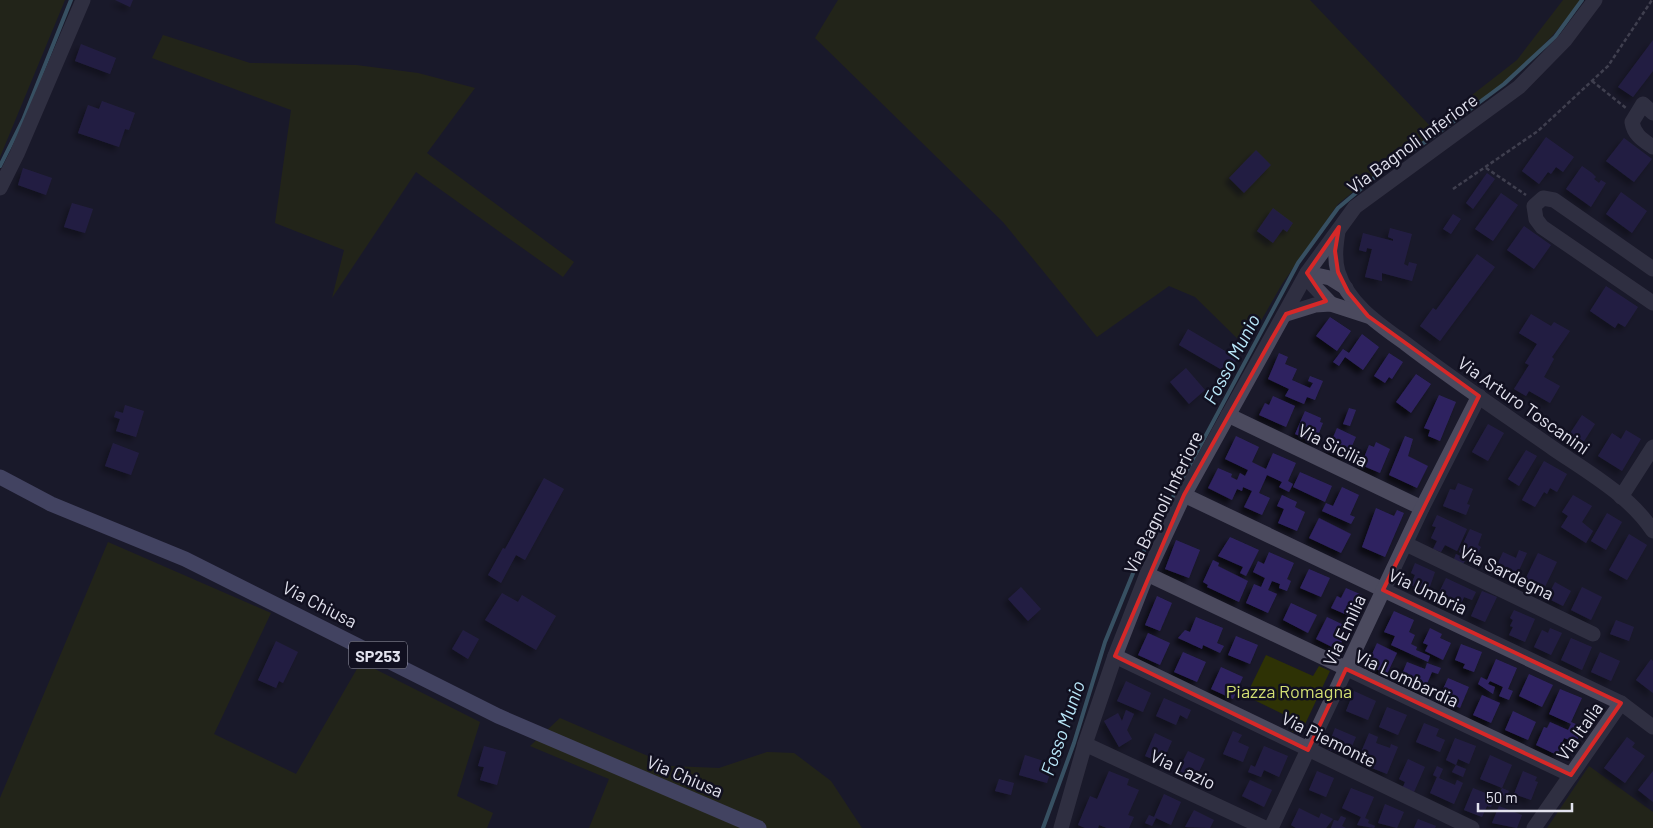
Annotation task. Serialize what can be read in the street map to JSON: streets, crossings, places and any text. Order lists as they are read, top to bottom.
{
  "streets": {
    "main road": ["Via Chiusa", "SP253"],
    "street": [
      "Via Bagnoli Inferiore",
      "Via Arturo Toscanini",
      "Via Sicilia",
      "Via Sardegna",
      "Via Umbria",
      "Via Emilia",
      "Via Lombardia",
      "Via Italia",
      "Via Piemonte",
      "Via Lazio"
    ]
  },
  "crossings": [
    ["Via Bagnoli Inferiore", "Via Arturo Toscanini"],
    ["Via Bagnoli Inferiore", "Via Sicilia"],
    ["Via Bagnoli Inferiore", "Via Umbria"],
    ["Via Bagnoli Inferiore", "Via Lombardia"],
    ["Via Bagnoli Inferiore", "Via Piemonte"],
    ["Via Bagnoli Inferiore", "Via Lazio"],
    ["Via Arturo Toscanini", "Via Emilia"],
    ["Via Sicilia", "Via Emilia"],
    ["Via Sardegna", "Via Emilia"],
    ["Via Umbria", "Via Emilia"],
    ["Via Umbria", "Via Italia"],
    ["Via Emilia", "Via Lombardia"],
    ["Via Emilia", "Via Piemonte"],
    ["Via Lombardia", "Via Italia"]
  ],
  "water": ["Fosso Munio"],
  "parks": ["Piazza Romagna"],
  "scale_bar": "50 m"
}
